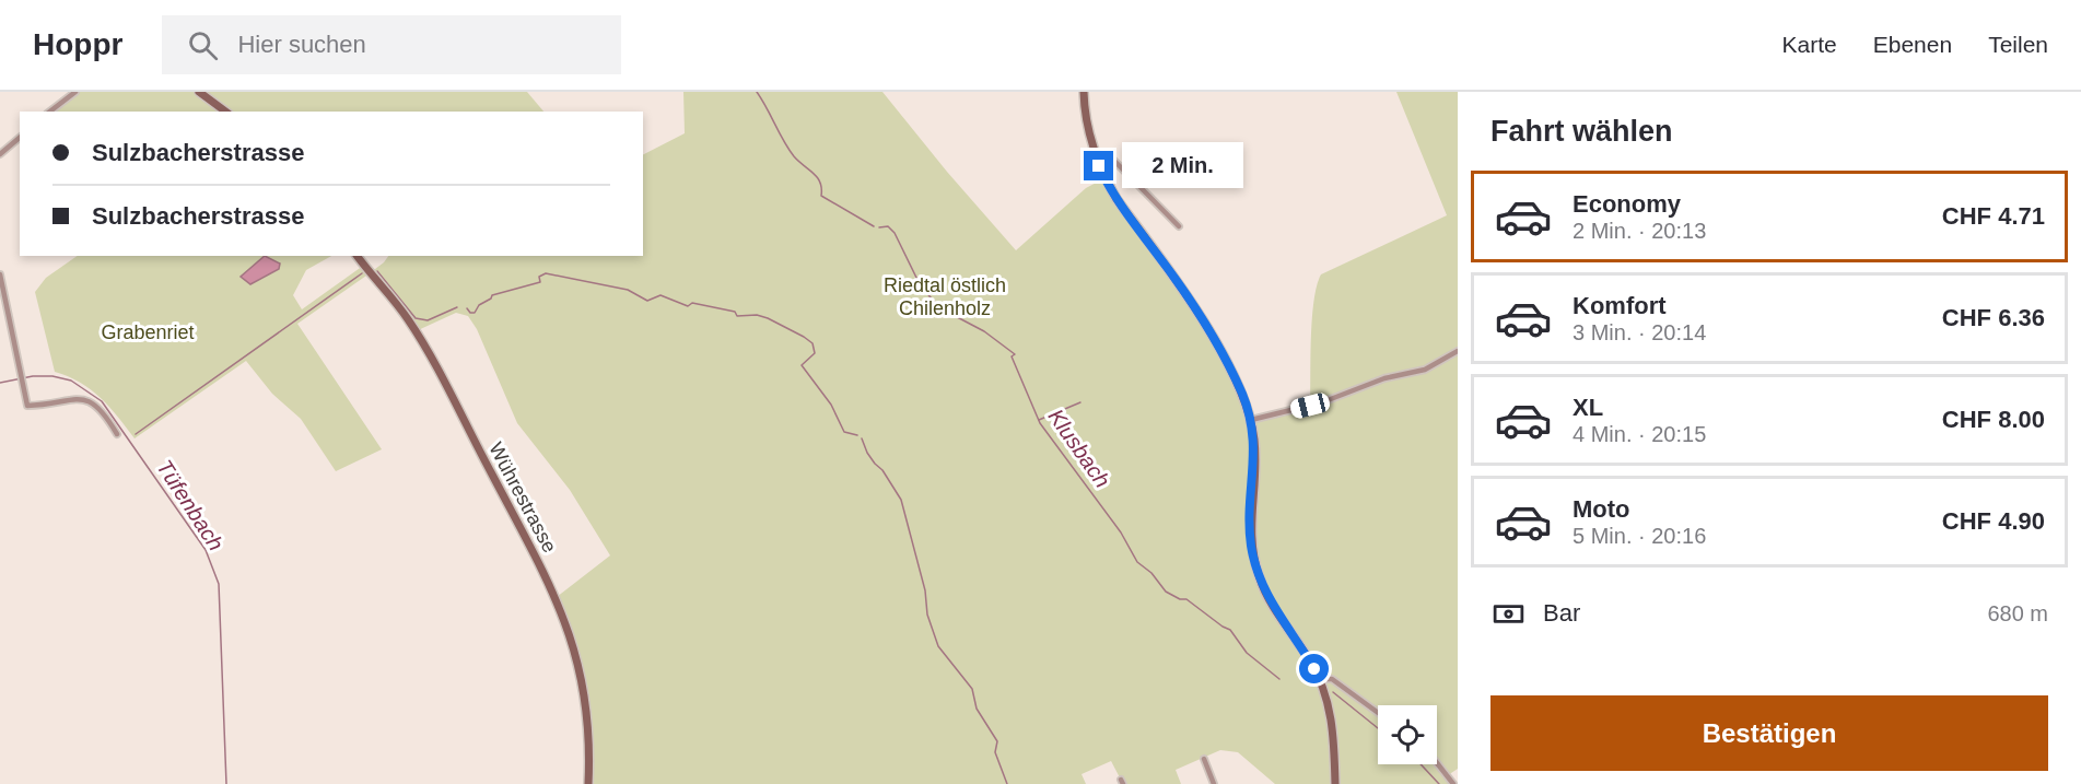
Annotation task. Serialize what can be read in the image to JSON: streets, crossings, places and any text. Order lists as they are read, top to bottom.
{
  "streets": {
    "street": ["Wührestrasse"]
  },
  "water": ["Klusbach", "Tüfenbach"],
  "parks": ["Riedtal östlich Chilenholz", "Grabenriet"],
  "page": {
    "header": "Hoppr",
    "search": "Hier suchen",
    "nav": ["Karte", "Ebenen", "Teilen"],
    "heading": "Fahrt wählen",
    "banner": ["Sulzbacherstrasse", "Sulzbacherstrasse"],
    "bubble": "2 Min.",
    "list": [
      {
        "name": "Economy",
        "note": "2 Min. · 20:13",
        "value": "CHF 4.71"
      },
      {
        "name": "Komfort",
        "note": "3 Min. · 20:14",
        "value": "CHF 6.36"
      },
      {
        "name": "XL",
        "note": "4 Min. · 20:15",
        "value": "CHF 8.00"
      },
      {
        "name": "Moto",
        "note": "5 Min. · 20:16",
        "value": "CHF 4.90"
      }
    ],
    "pay": ["Bar", "680 m"],
    "buttons": "Bestätigen"
  }
}
